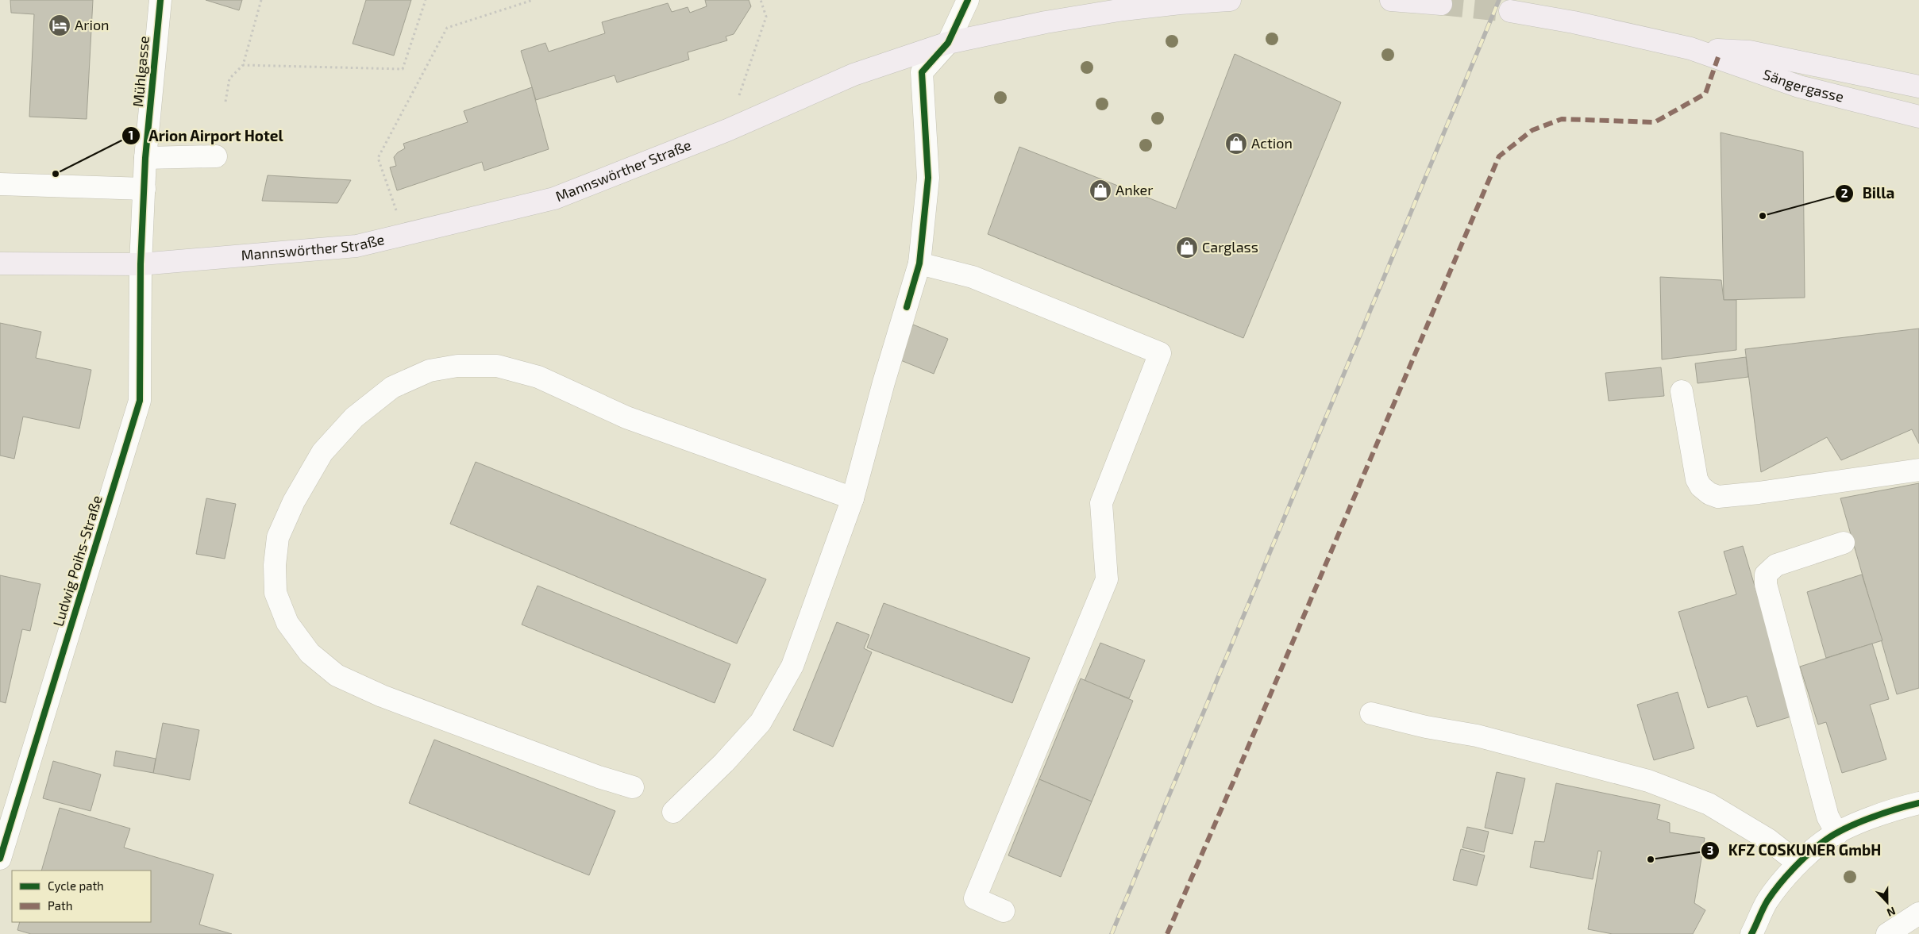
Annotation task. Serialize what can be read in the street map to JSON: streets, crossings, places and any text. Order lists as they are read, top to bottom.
{
  "streets": {
    "main road": ["Sängergasse", "Mannswörther Straße"],
    "street": ["Mühlgasse", "Ludwig Poihs-Straße"]
  },
  "crossings": [
    ["Mühlgasse", "Mannswörther Straße"],
    ["Mühlgasse", "Ludwig Poihs-Straße"],
    ["Mannswörther Straße", "Ludwig Poihs-Straße"]
  ],
  "places": {
    "hotel": ["Arion"],
    "shop": ["Action", "Anker", "Carglass"],
    "other": ["Arion Airport Hotel", "Billa", "KFZ COSKUNER GmbH"]
  },
  "legend": ["Cycle path", "Path"],
  "north": "bottom"
}
